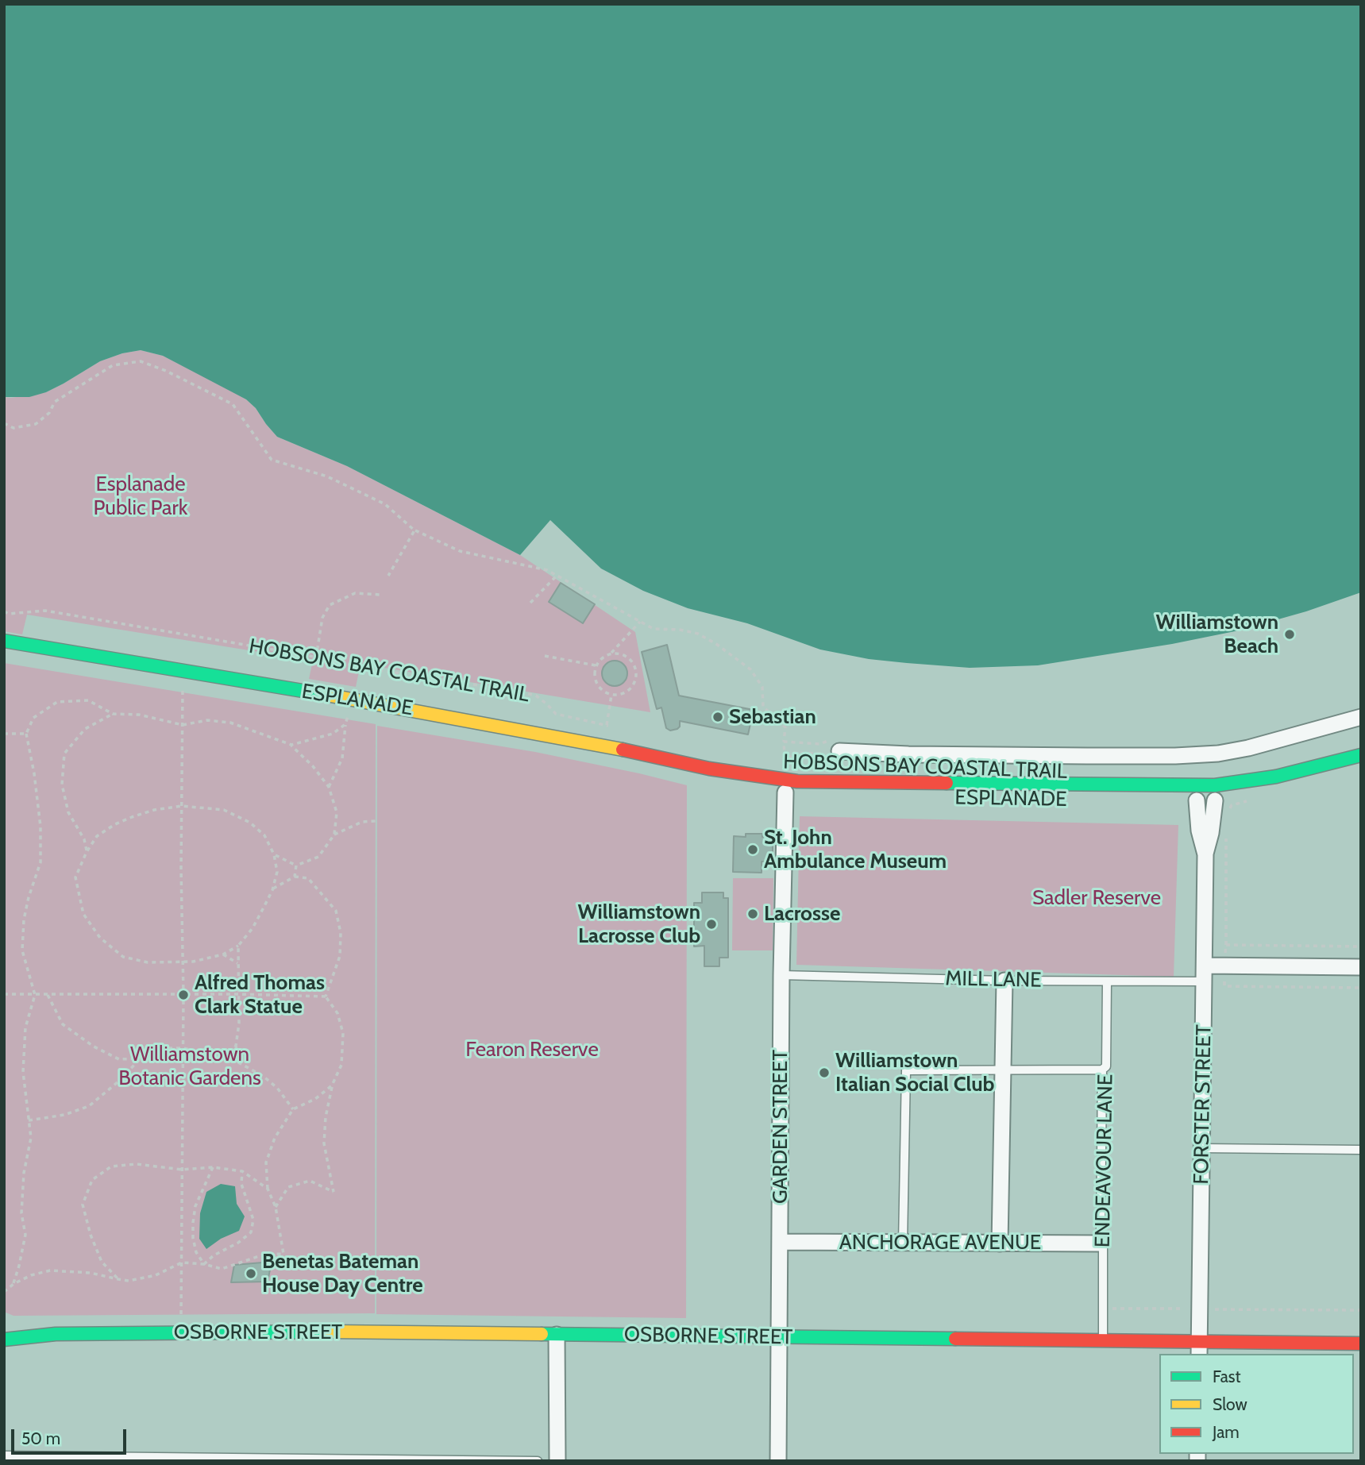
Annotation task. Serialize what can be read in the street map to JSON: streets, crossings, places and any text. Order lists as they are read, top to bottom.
{
  "streets": {
    "street": [
      "HOBSONS BAY COASTAL TRAIL",
      "ESPLANADE",
      "FORSTER STREET",
      "GARDEN STREET",
      "ANCHORAGE AVENUE",
      "OSBORNE STREET"
    ],
    "lane": ["MILL LANE", "ENDEAVOUR LANE"]
  },
  "crossings": [
    ["ESPLANADE", "FORSTER STREET"],
    ["ESPLANADE", "GARDEN STREET"],
    ["MILL LANE", "FORSTER STREET"],
    ["MILL LANE", "GARDEN STREET"],
    ["MILL LANE", "ENDEAVOUR LANE"],
    ["FORSTER STREET", "OSBORNE STREET"],
    ["GARDEN STREET", "ANCHORAGE AVENUE"],
    ["GARDEN STREET", "OSBORNE STREET"],
    ["ENDEAVOUR LANE", "ANCHORAGE AVENUE"],
    ["ENDEAVOUR LANE", "OSBORNE STREET"]
  ],
  "parks": [
    "Esplanade Public Park",
    "Sadler Reserve",
    "Fearon Reserve",
    "Williamstown Botanic Gardens"
  ],
  "places": [
    "Williamstown Beach",
    "Sebastian",
    "St. John Ambulance Museum",
    "Lacrosse",
    "Williamstown Lacrosse Club",
    "Alfred Thomas Clark Statue",
    "Williamstown Italian Social Club",
    "Benetas Bateman House Day Centre"
  ],
  "legend": ["Fast", "Slow", "Jam"],
  "scale_bar": "50 m"
}
